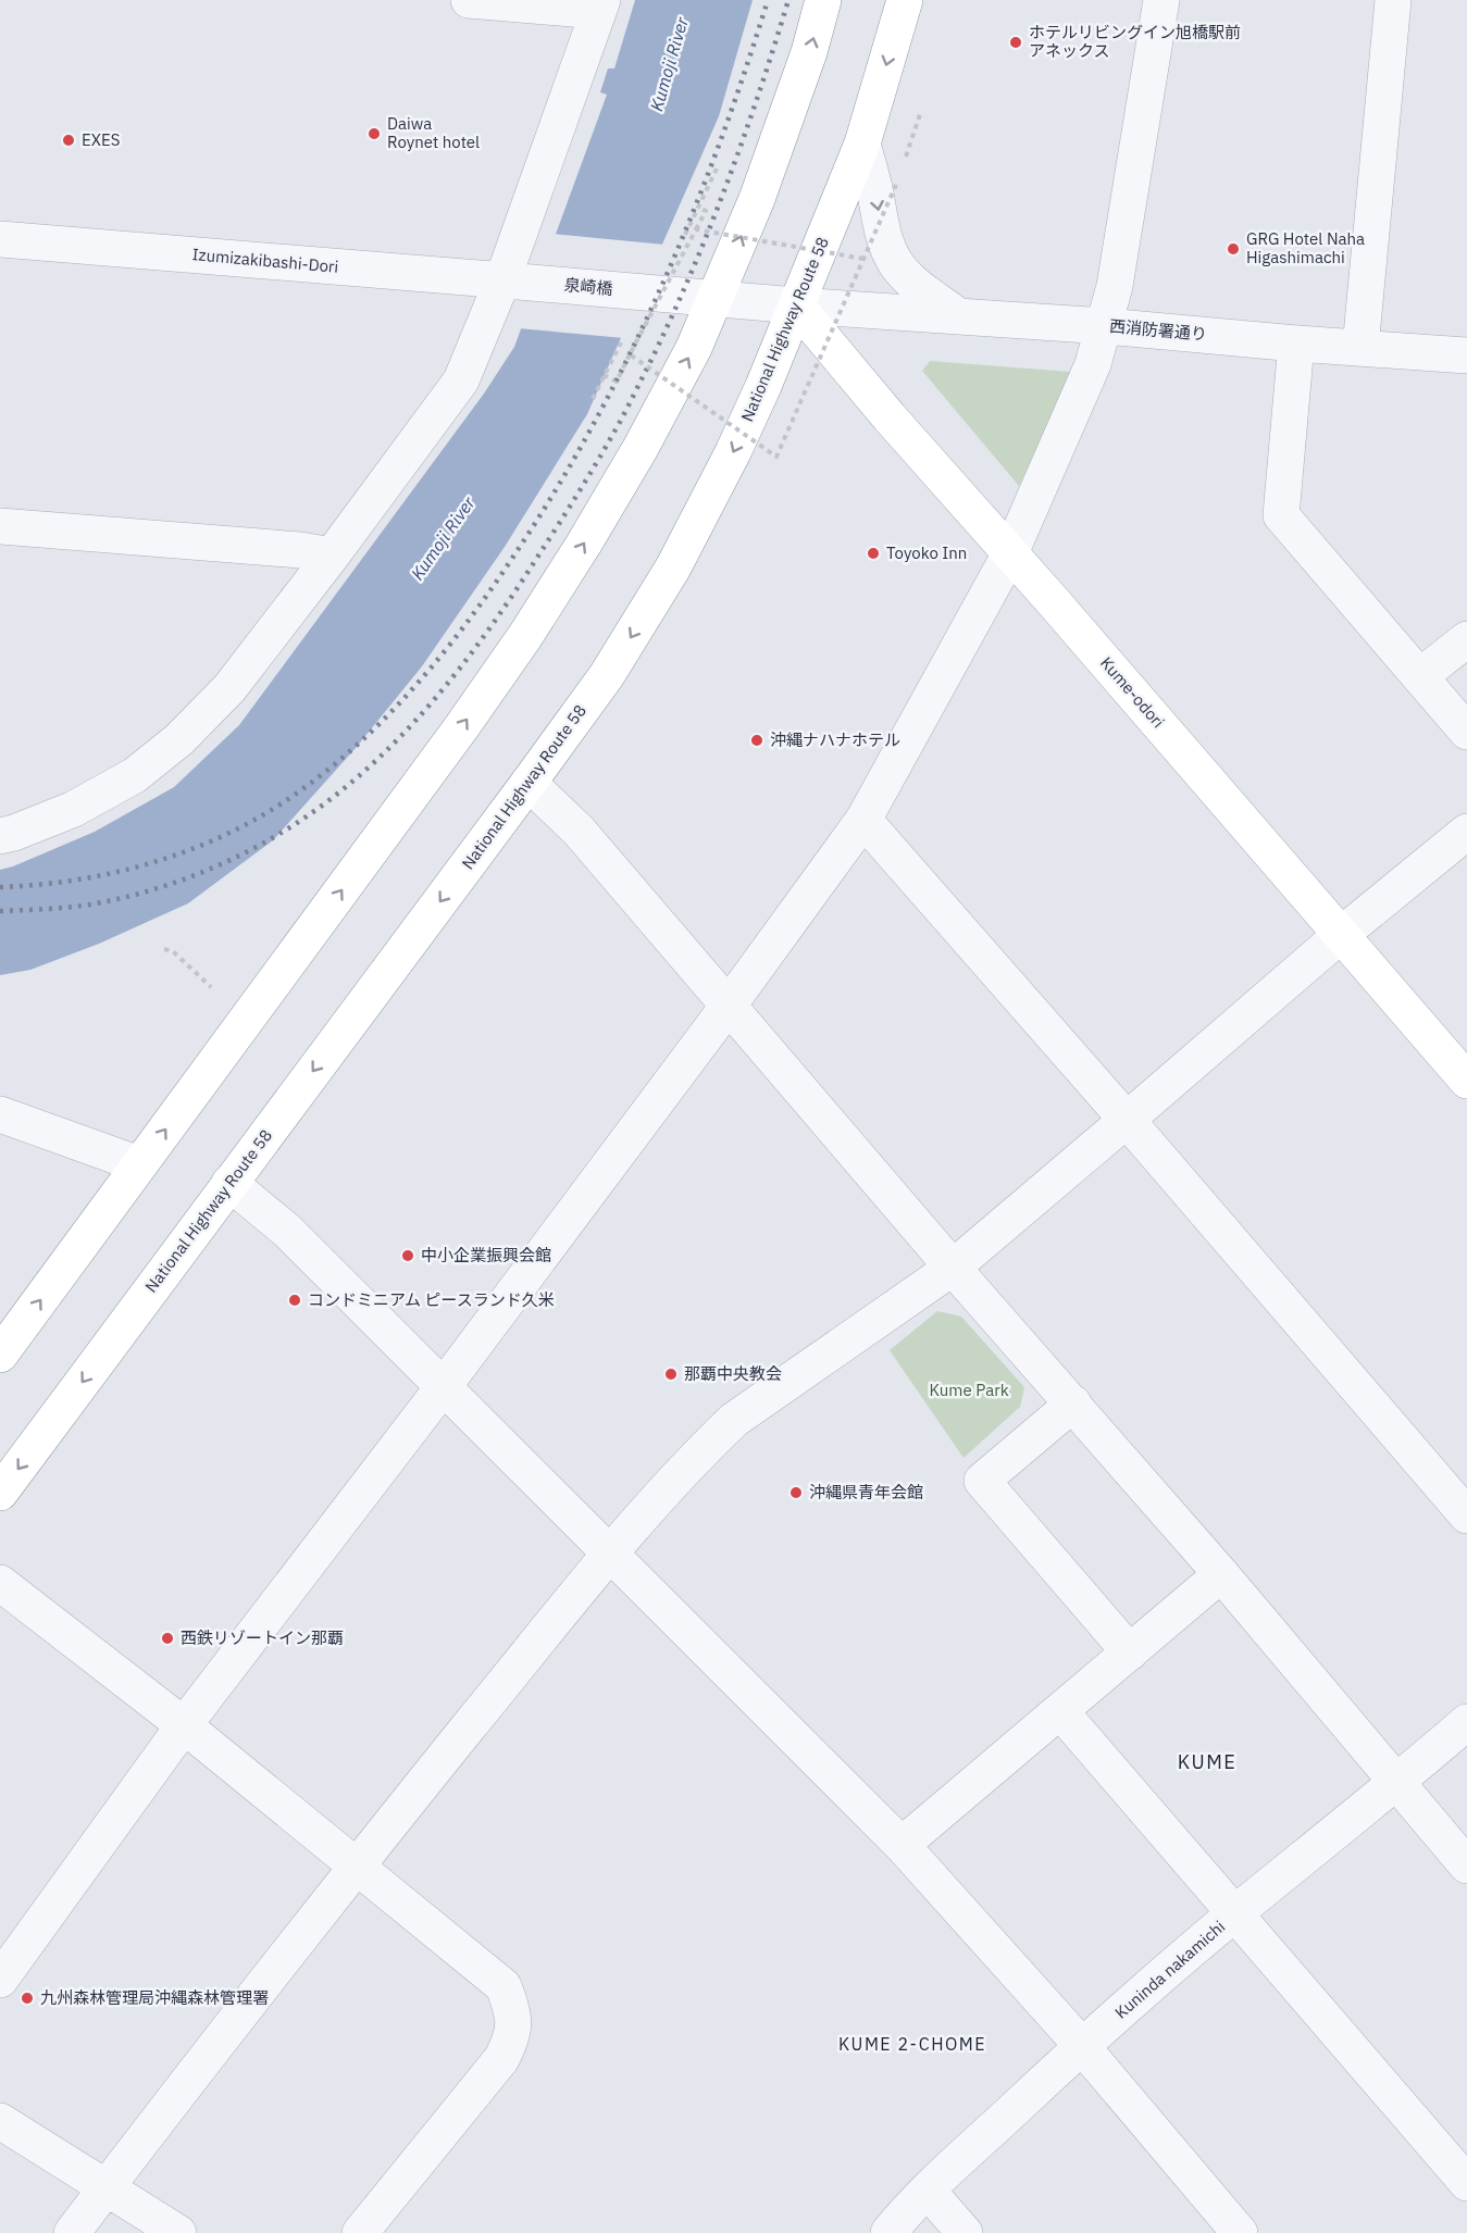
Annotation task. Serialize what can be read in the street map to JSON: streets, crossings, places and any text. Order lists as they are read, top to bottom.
{
  "streets": {
    "main road": ["National Highway Route 58", "Kume-odori"],
    "street": [
      "Izumizakibashi-Dori",
      "泉崎橋",
      "西消防署通り",
      "Kuninda nakamichi"
    ]
  },
  "crossings": [
    ["Izumizakibashi-Dori", "泉崎橋"],
    ["泉崎橋", "西消防署通り"],
    ["National Highway Route 58", "西消防署通り"],
    ["National Highway Route 58", "Kume-odori"],
    ["西消防署通り", "Kume-odori"]
  ],
  "districts": ["KUME", "KUME 2-CHOME"],
  "water": ["Kumoji River"],
  "parks": ["Kume Park"],
  "places": [
    "ホテルリビングイン旭橋駅前 アネックス",
    "Daiwa Roynet hotel",
    "EXES",
    "GRG Hotel Naha Higashimachi",
    "Toyoko Inn",
    "沖縄ナハナホテル",
    "中小企業振興会館",
    "コンドミニアム ピースランド久米",
    "那覇中央教会",
    "沖縄県青年会館",
    "西鉄リゾートイン那覇",
    "九州森林管理局沖縄森林管理署"
  ]
}
